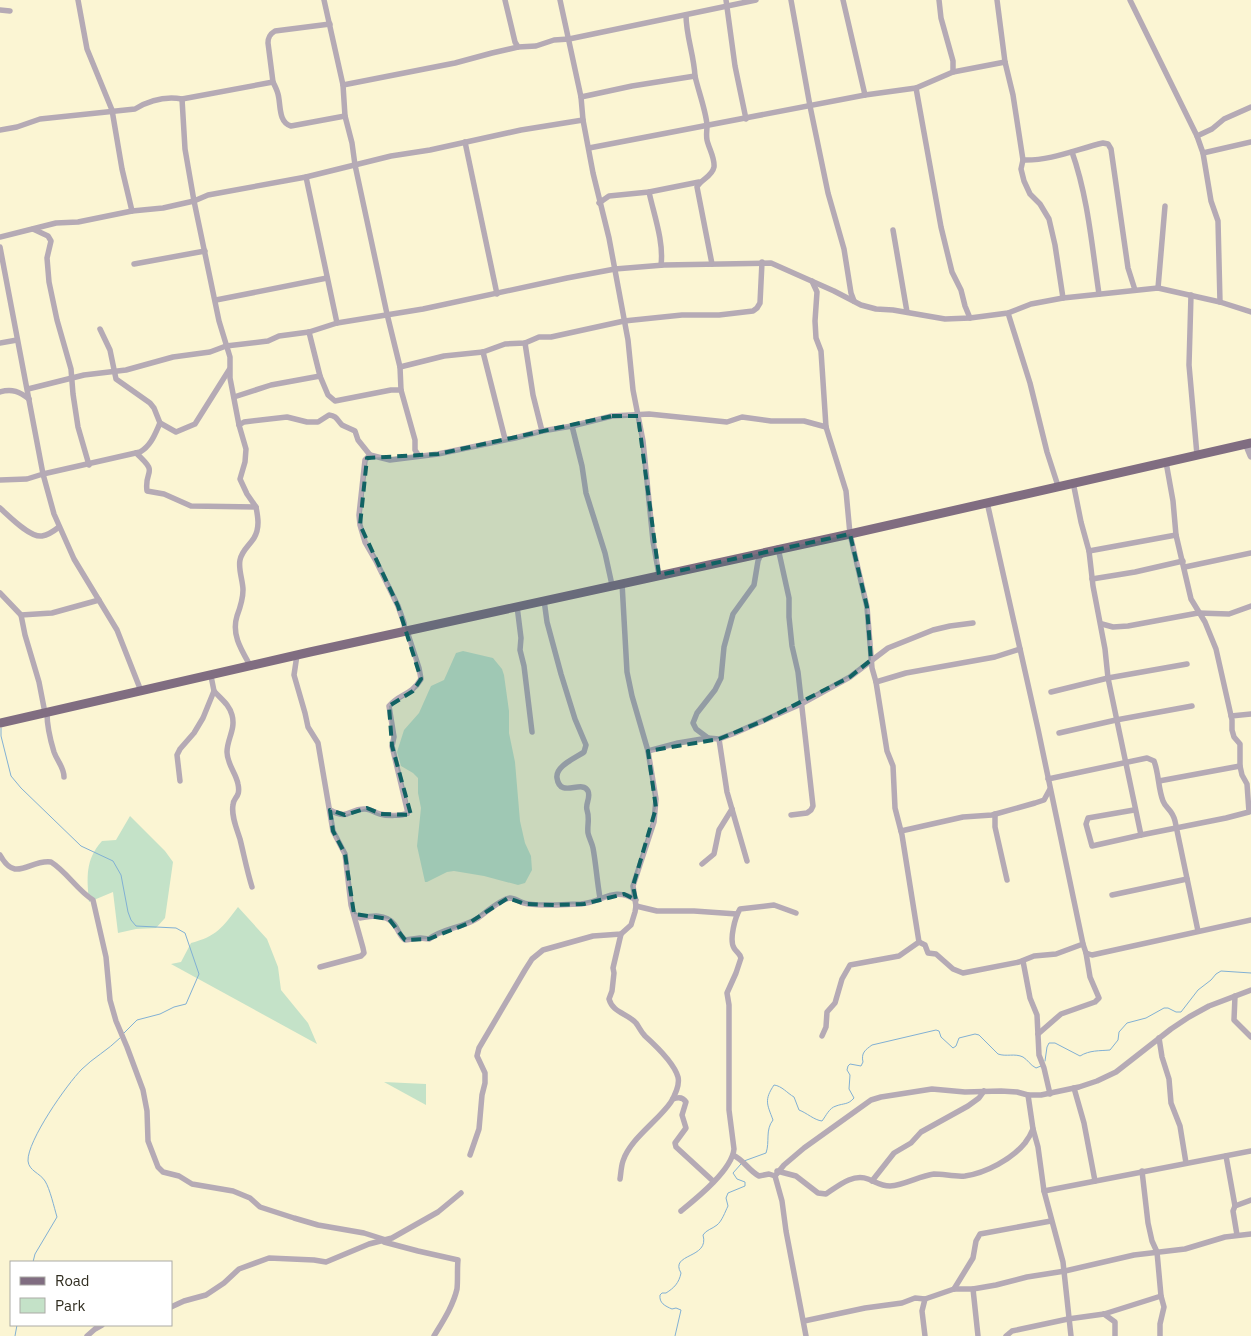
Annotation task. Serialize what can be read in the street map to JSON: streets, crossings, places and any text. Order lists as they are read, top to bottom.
{
  "legend": ["Road", "Park"]
}
